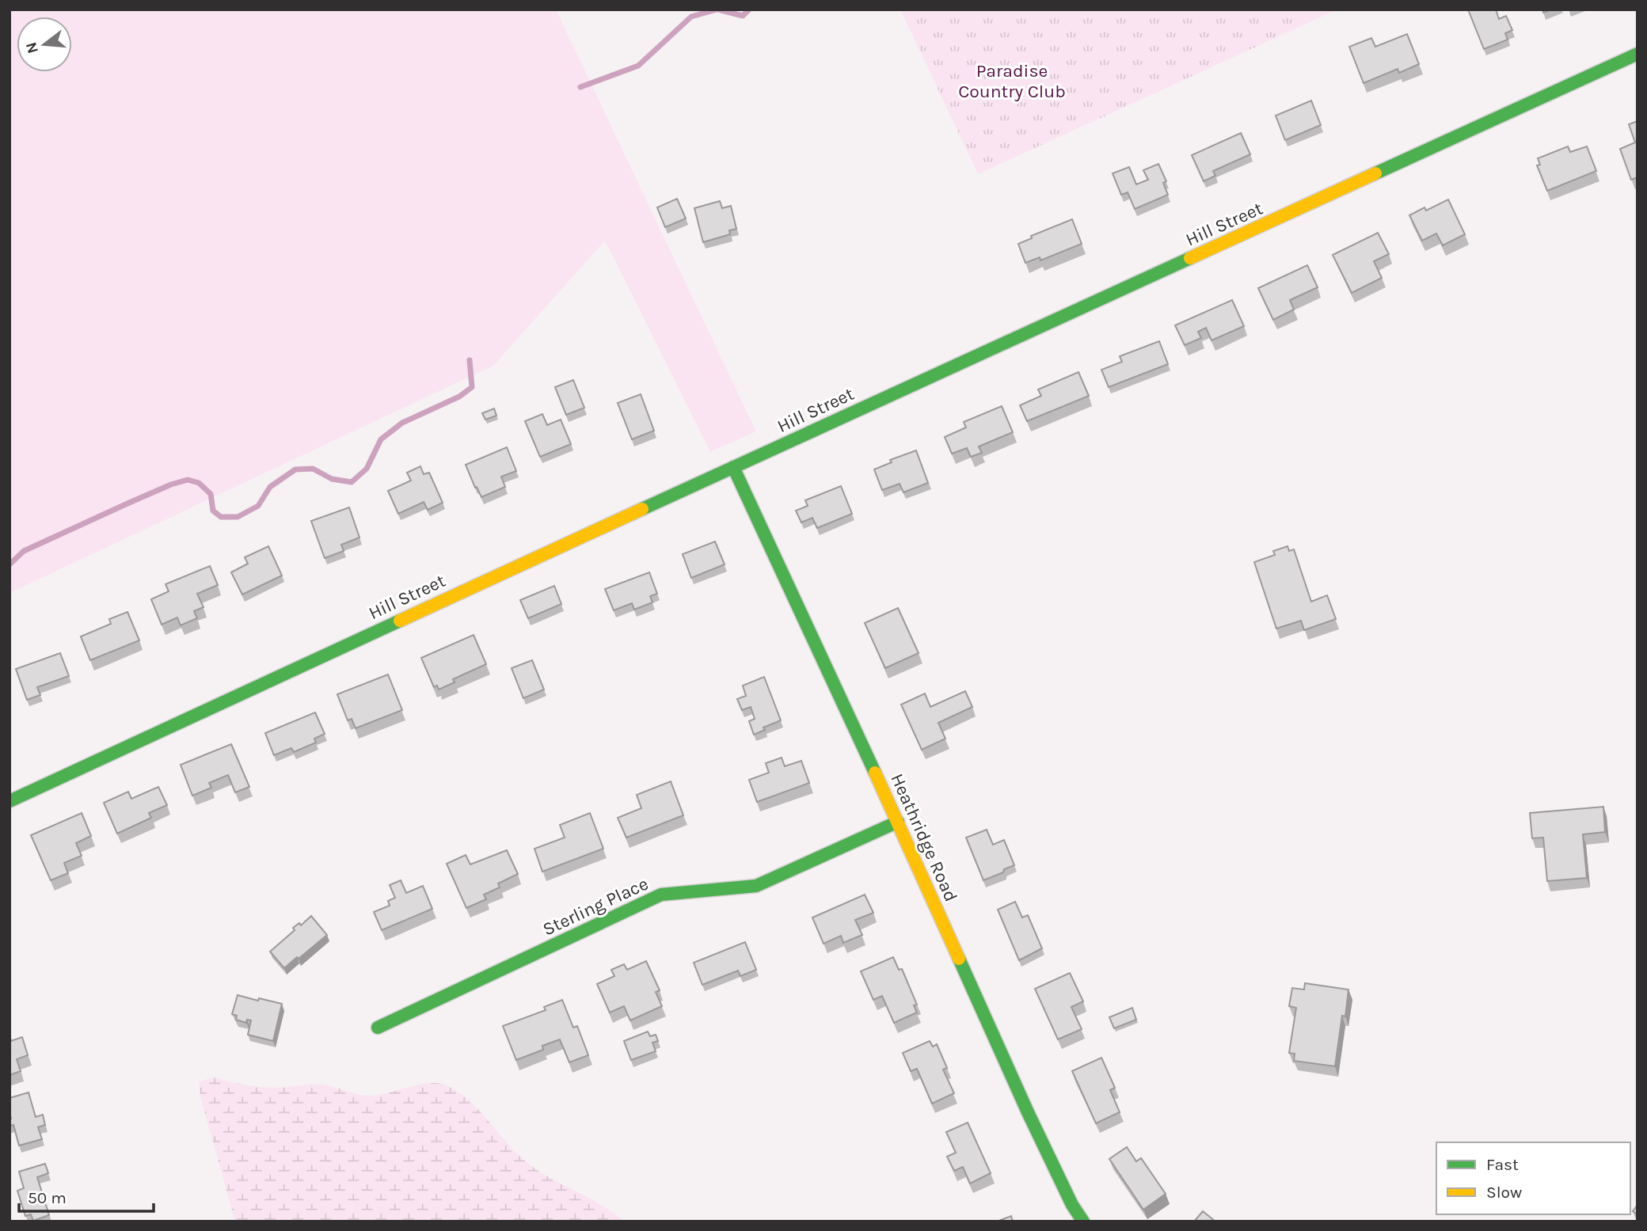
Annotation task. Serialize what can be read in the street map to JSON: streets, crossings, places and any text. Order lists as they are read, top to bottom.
{
  "streets": {
    "street": ["Hill Street", "Heathridge Road", "Sterling Place"]
  },
  "crossings": [
    ["Hill Street", "Heathridge Road"],
    ["Heathridge Road", "Sterling Place"]
  ],
  "parks": ["Paradise Country Club"],
  "legend": ["Fast", "Slow"],
  "scale_bar": "50 m",
  "north": "left"
}
